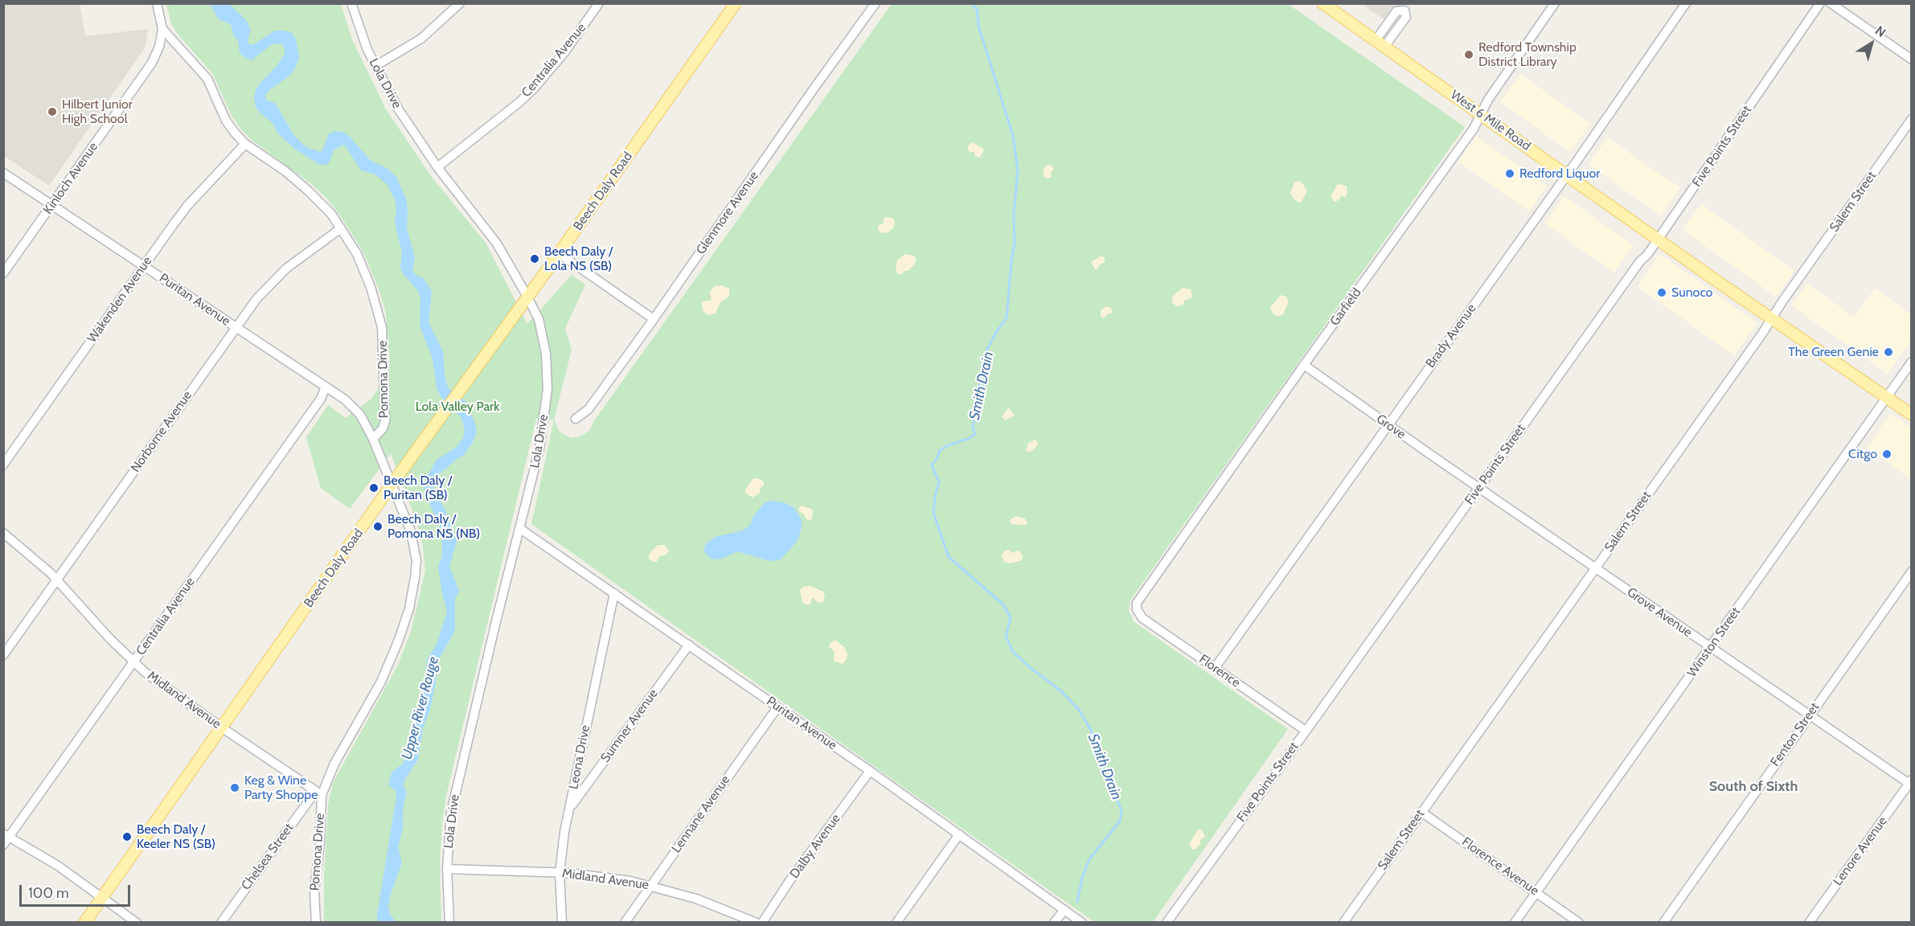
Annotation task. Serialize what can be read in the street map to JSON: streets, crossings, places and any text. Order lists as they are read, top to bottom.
{
  "streets": {
    "main road": ["West 6 Mile Road", "Beech Daly Road"],
    "street": [
      "Centralia Avenue",
      "Lola Drive",
      "Five Points Street",
      "Kinloch Avenue",
      "Salem Street",
      "Glenmore Avenue",
      "Wakenden Avenue",
      "Puritan Avenue",
      "Garfield",
      "Brady Avenue",
      "Pomona Drive",
      "Grove",
      "Norborne Avenue",
      "Grove Avenue",
      "Winston Street",
      "Florence",
      "Midland Avenue",
      "Sumner Avenue",
      "Fenton Street",
      "Leona Drive",
      "Lennane Avenue",
      "Dalby Avenue",
      "Lenore Avenue",
      "Chelsea Street",
      "Florence Avenue"
    ]
  },
  "crossings": [
    ["Centralia Avenue", "Lola Drive"],
    ["Centralia Avenue", "Puritan Avenue"],
    ["Centralia Avenue", "Midland Avenue"],
    ["Lola Drive", "Beech Daly Road"],
    ["Lola Drive", "Puritan Avenue"],
    ["Lola Drive", "Midland Avenue"],
    ["West 6 Mile Road", "Five Points Street"],
    ["West 6 Mile Road", "Salem Street"],
    ["West 6 Mile Road", "Garfield"],
    ["West 6 Mile Road", "Brady Avenue"],
    ["West 6 Mile Road", "Winston Street"],
    ["Five Points Street", "Grove"],
    ["Five Points Street", "Grove Avenue"],
    ["Five Points Street", "Florence"],
    ["Kinloch Avenue", "Puritan Avenue"],
    ["Kinloch Avenue", "Pomona Drive"],
    ["Beech Daly Road", "Pomona Drive"],
    ["Beech Daly Road", "Midland Avenue"],
    ["Salem Street", "Grove Avenue"],
    ["Salem Street", "Florence Avenue"],
    ["Wakenden Avenue", "Puritan Avenue"],
    ["Wakenden Avenue", "Pomona Drive"],
    ["Puritan Avenue", "Pomona Drive"],
    ["Puritan Avenue", "Norborne Avenue"],
    ["Puritan Avenue", "Sumner Avenue"],
    ["Puritan Avenue", "Leona Drive"],
    ["Puritan Avenue", "Lennane Avenue"],
    ["Puritan Avenue", "Dalby Avenue"],
    ["Garfield", "Grove"],
    ["Garfield", "Florence"],
    ["Brady Avenue", "Grove"],
    ["Brady Avenue", "Florence"],
    ["Pomona Drive", "Norborne Avenue"],
    ["Pomona Drive", "Midland Avenue"],
    ["Pomona Drive", "Chelsea Street"],
    ["Grove", "Grove Avenue"],
    ["Norborne Avenue", "Midland Avenue"],
    ["Grove Avenue", "Winston Street"],
    ["Grove Avenue", "Fenton Street"],
    ["Grove Avenue", "Lenore Avenue"],
    ["Winston Street", "Florence Avenue"],
    ["Midland Avenue", "Leona Drive"],
    ["Midland Avenue", "Lennane Avenue"],
    ["Midland Avenue", "Chelsea Street"],
    ["Sumner Avenue", "Leona Drive"]
  ],
  "districts": ["South of Sixth"],
  "water": ["Smith Drain", "Upper River Rouge"],
  "parks": ["Lola Valley Park"],
  "places": [
    "Redford Township District Library",
    "Hilbert Junior High School",
    "Redford Liquor",
    "Beech Daly / Lola NS (SB)",
    "Sunoco",
    "The Green Genie",
    "Citgo",
    "Beech Daly / Puritan (SB)",
    "Beech Daly / Pomona NS (NB)",
    "Keg & Wine Party Shoppe",
    "Beech Daly / Keeler NS (SB)"
  ],
  "scale_bar": "100 m",
  "north": "top right"
}
